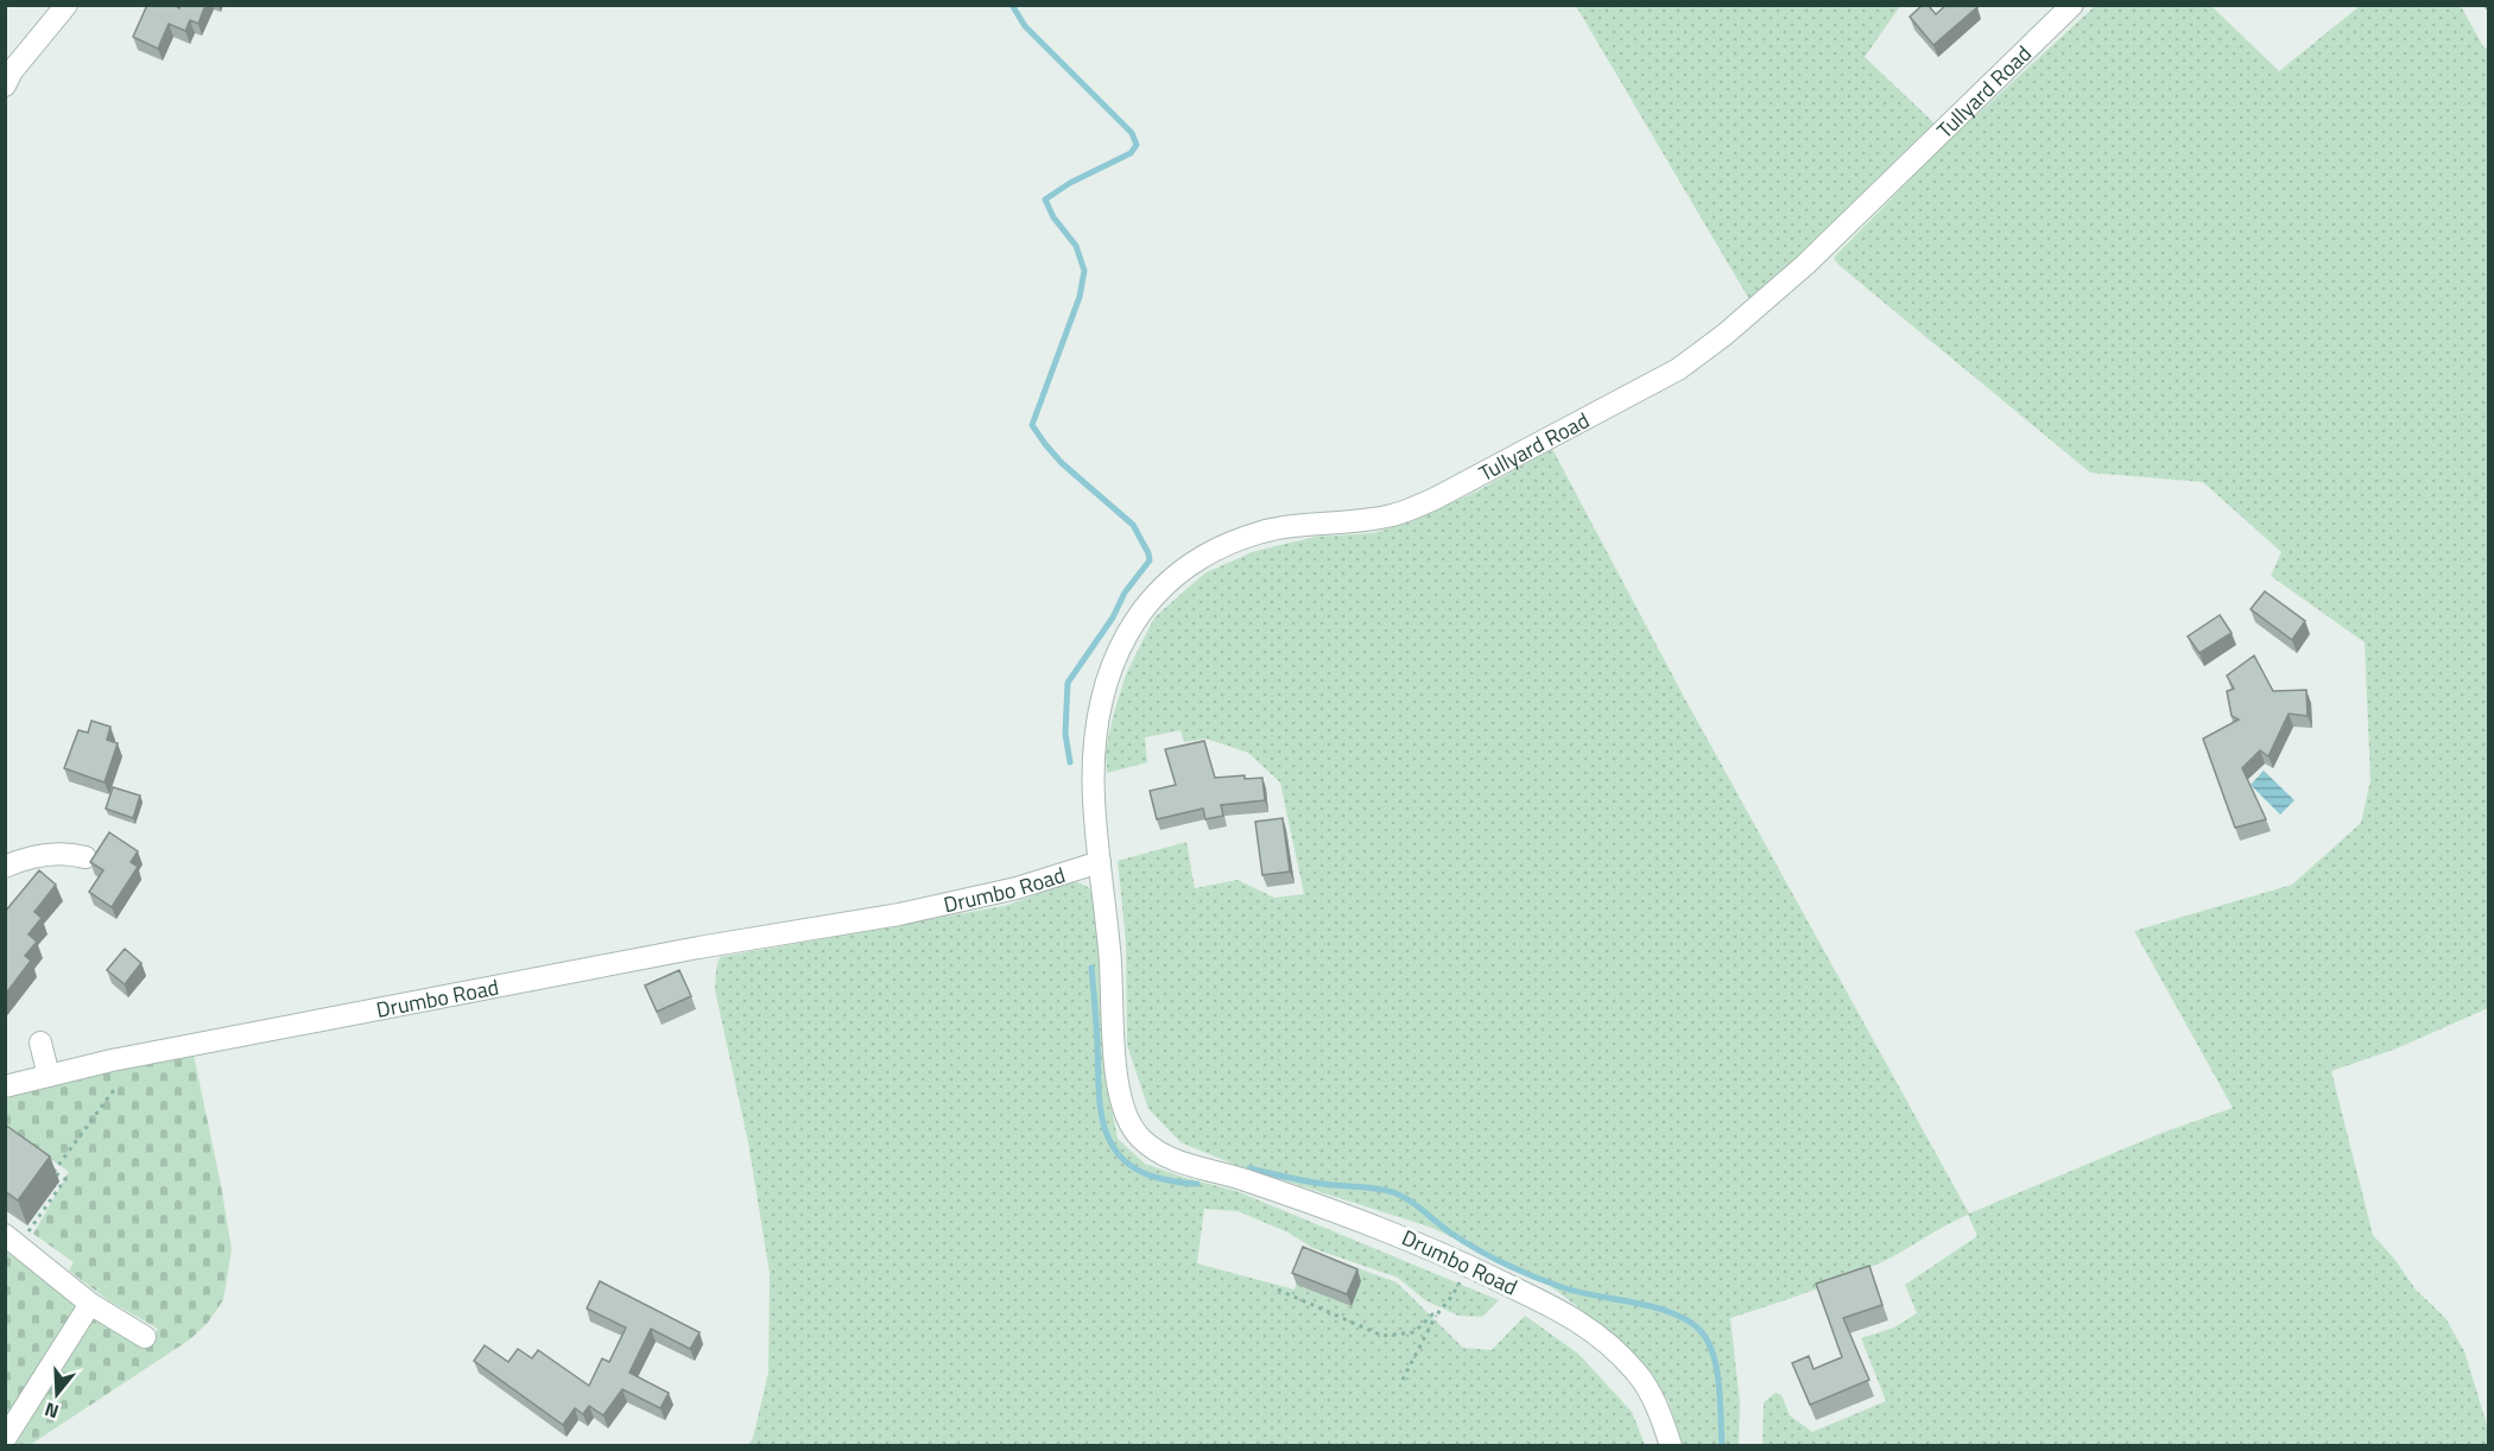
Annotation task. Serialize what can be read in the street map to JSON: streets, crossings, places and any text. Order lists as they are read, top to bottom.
{
  "streets": {
    "street": ["Tullyard Road", "Drumbo Road"]
  },
  "crossings": [
    ["Tullyard Road", "Drumbo Road"]
  ],
  "north": "bottom"
}
